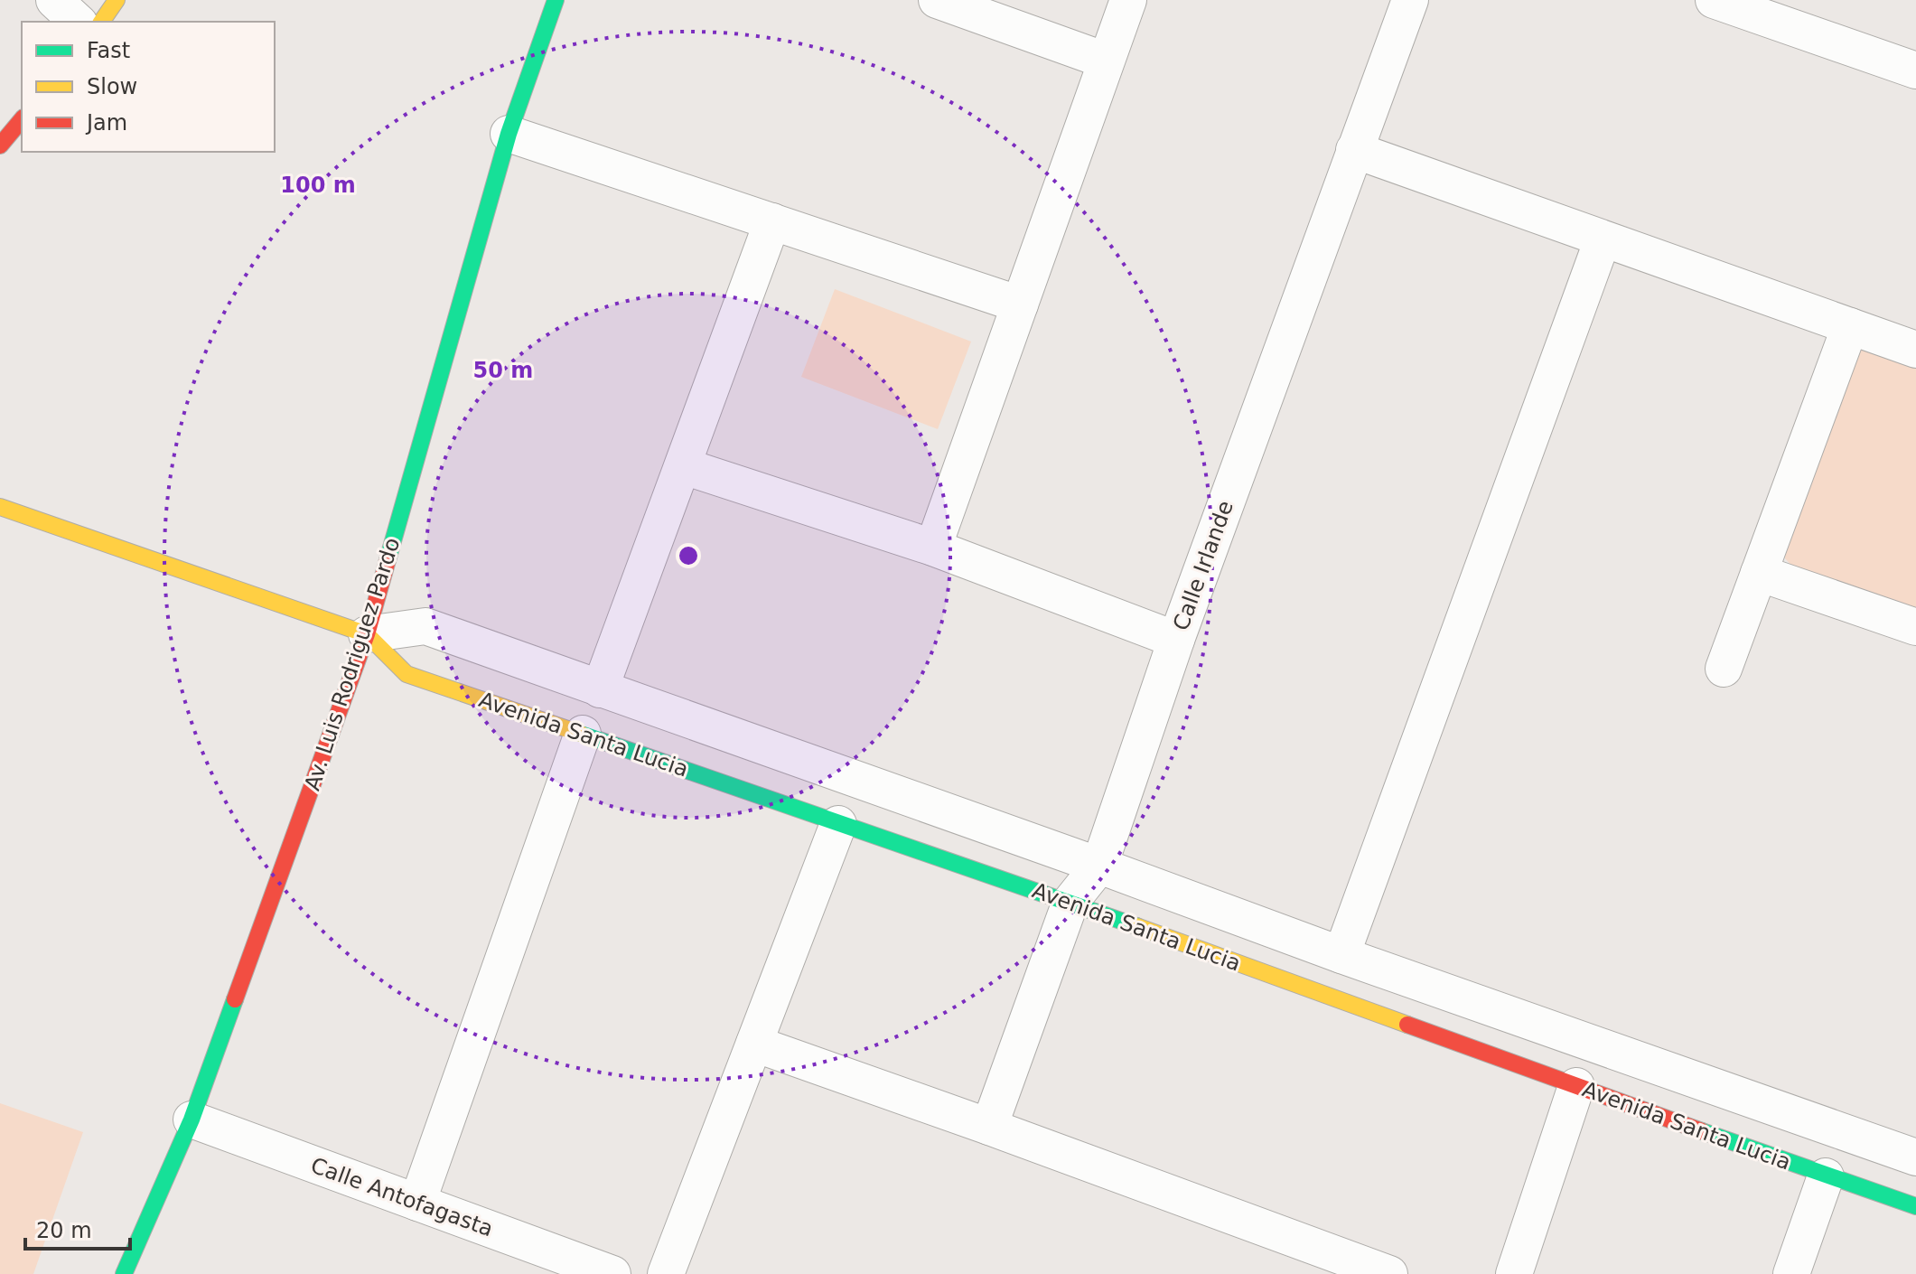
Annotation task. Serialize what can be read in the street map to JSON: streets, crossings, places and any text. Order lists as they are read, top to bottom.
{
  "streets": {
    "street": [
      "Calle Irlande",
      "Av. Luis Rodriguez Pardo",
      "Avenida Santa Lucia",
      "Calle Antofagasta"
    ]
  },
  "crossings": [
    ["Calle Irlande", "Avenida Santa Lucia"],
    ["Av. Luis Rodriguez Pardo", "Avenida Santa Lucia"],
    ["Av. Luis Rodriguez Pardo", "Calle Antofagasta"]
  ],
  "legend": ["Fast", "Slow", "Jam"],
  "scale_bar": "20 m",
  "rings": ["100 m", "50 m"]
}
